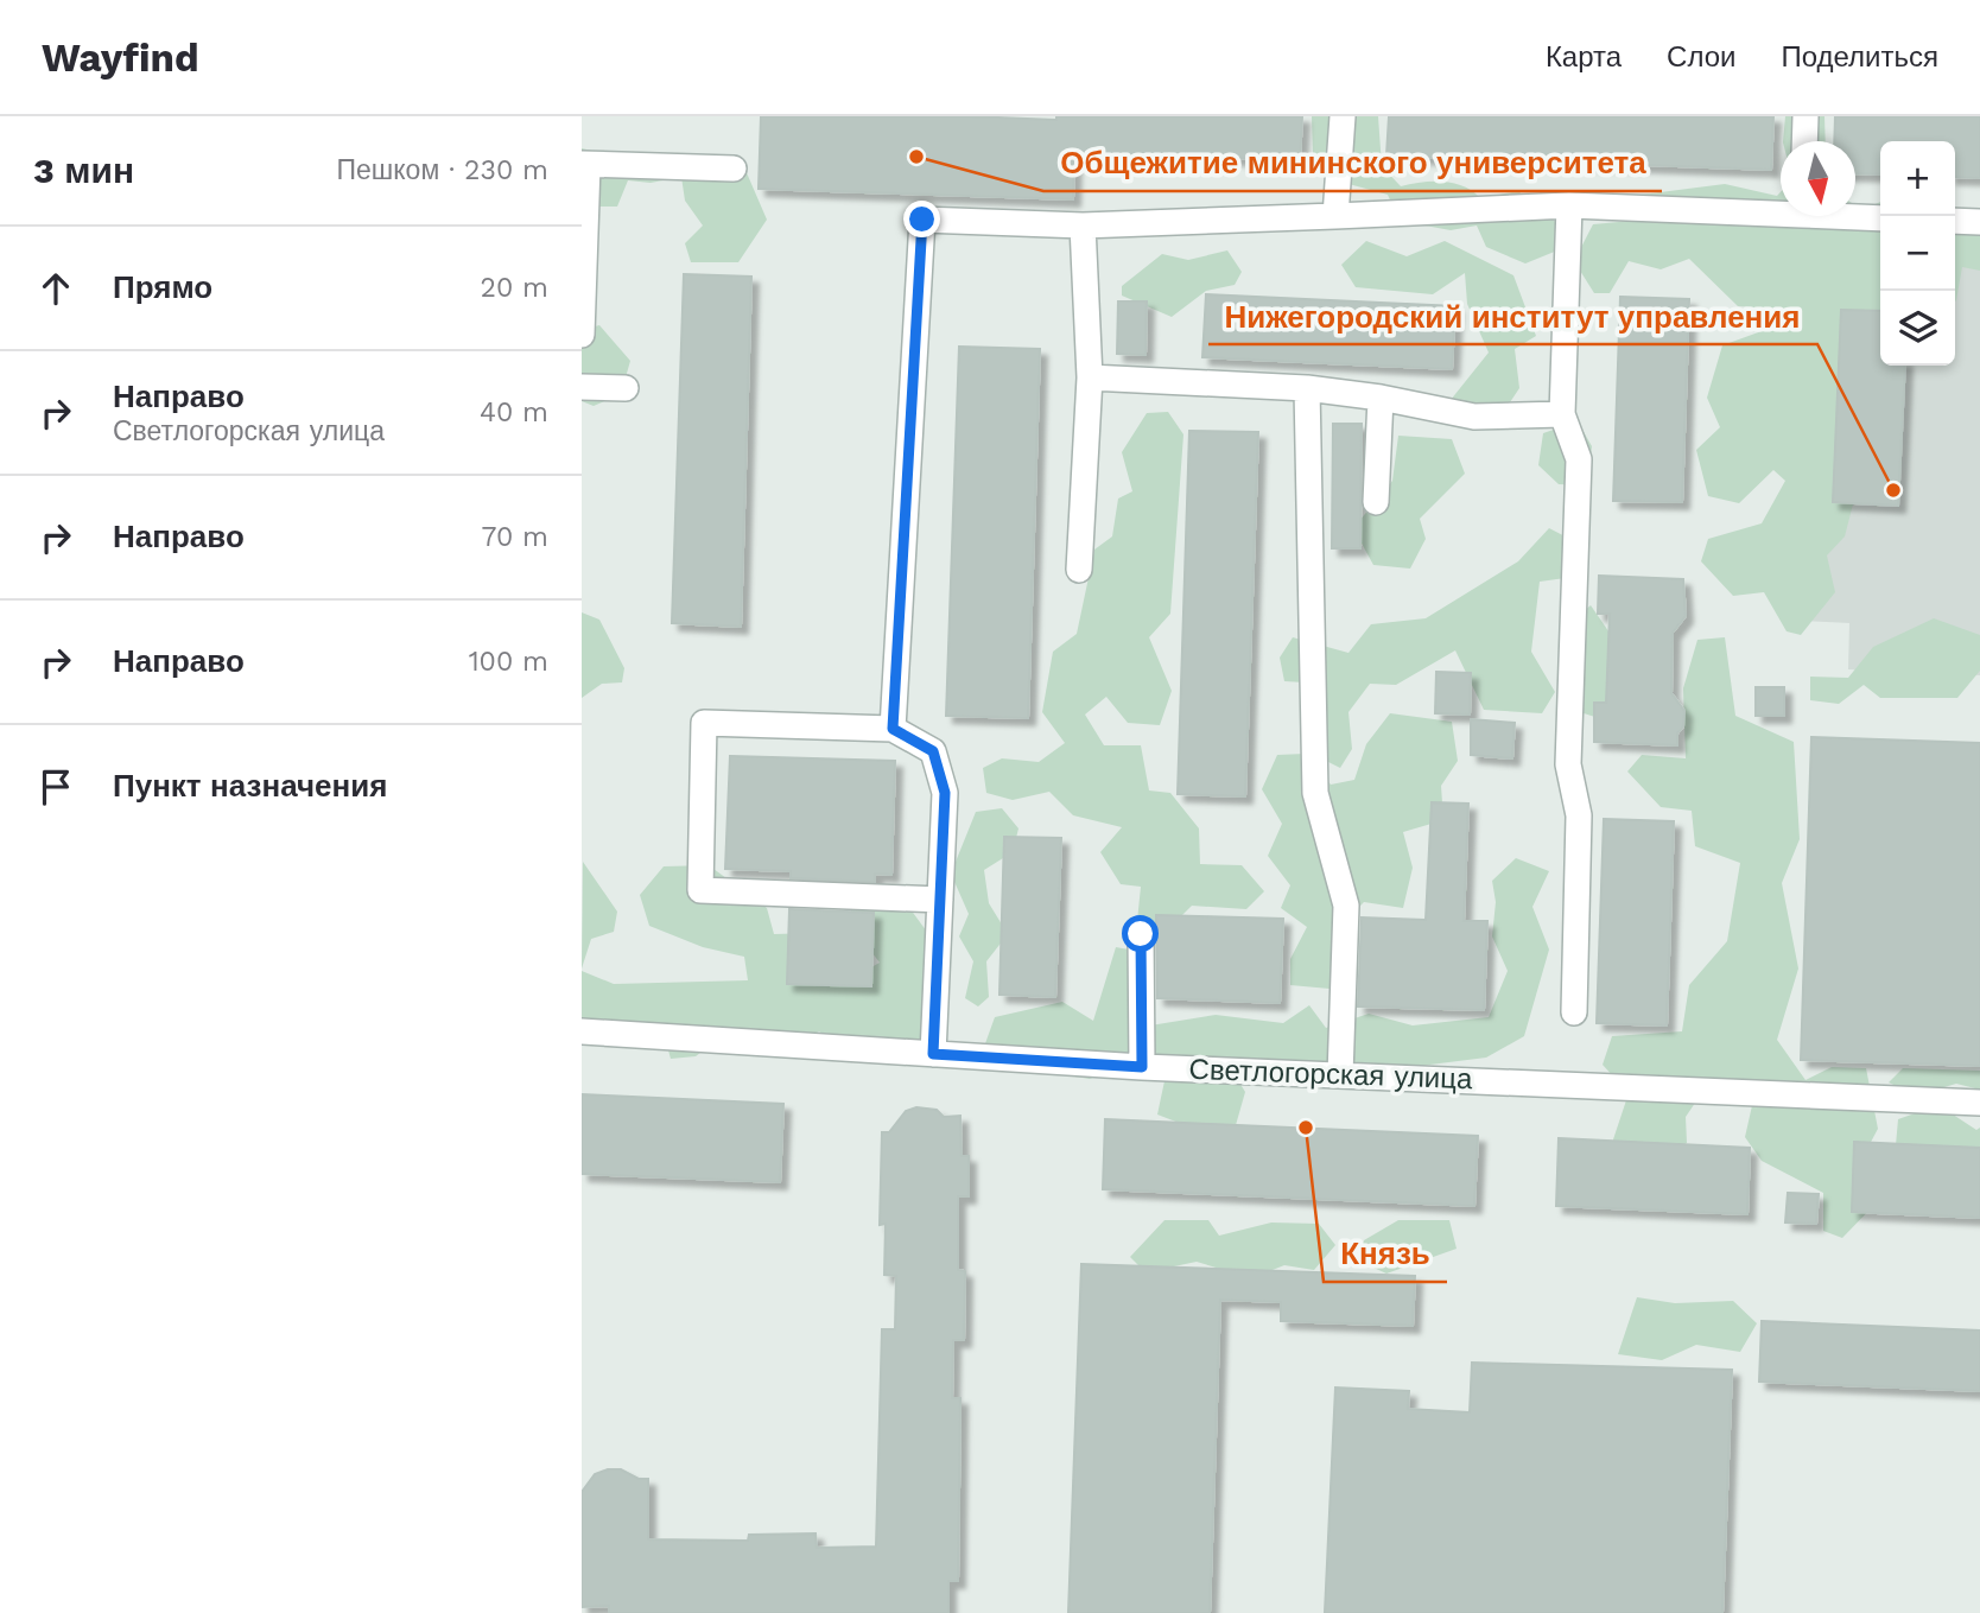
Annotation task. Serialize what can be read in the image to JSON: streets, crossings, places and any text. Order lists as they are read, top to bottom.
{
  "streets": {
    "street": ["Светлогорская улица"]
  },
  "places": ["Общежитие мининского университета", "Нижегородский институт управления", "Князь"],
  "north": "bottom",
  "page": {
    "header": "Wayfind",
    "nav": ["Карта", "Слои", "Поделиться"],
    "heading": ["3 мин", "Пешком · 230 m"],
    "map_buttons": ["+", "−"],
    "list": [
      ["Прямо", "20 m"],
      ["Направо", "Светлогорская улица", "40 m"],
      ["Направо", "70 m"],
      ["Направо", "100 m"],
      "Пункт назначения"
    ]
  }
}
